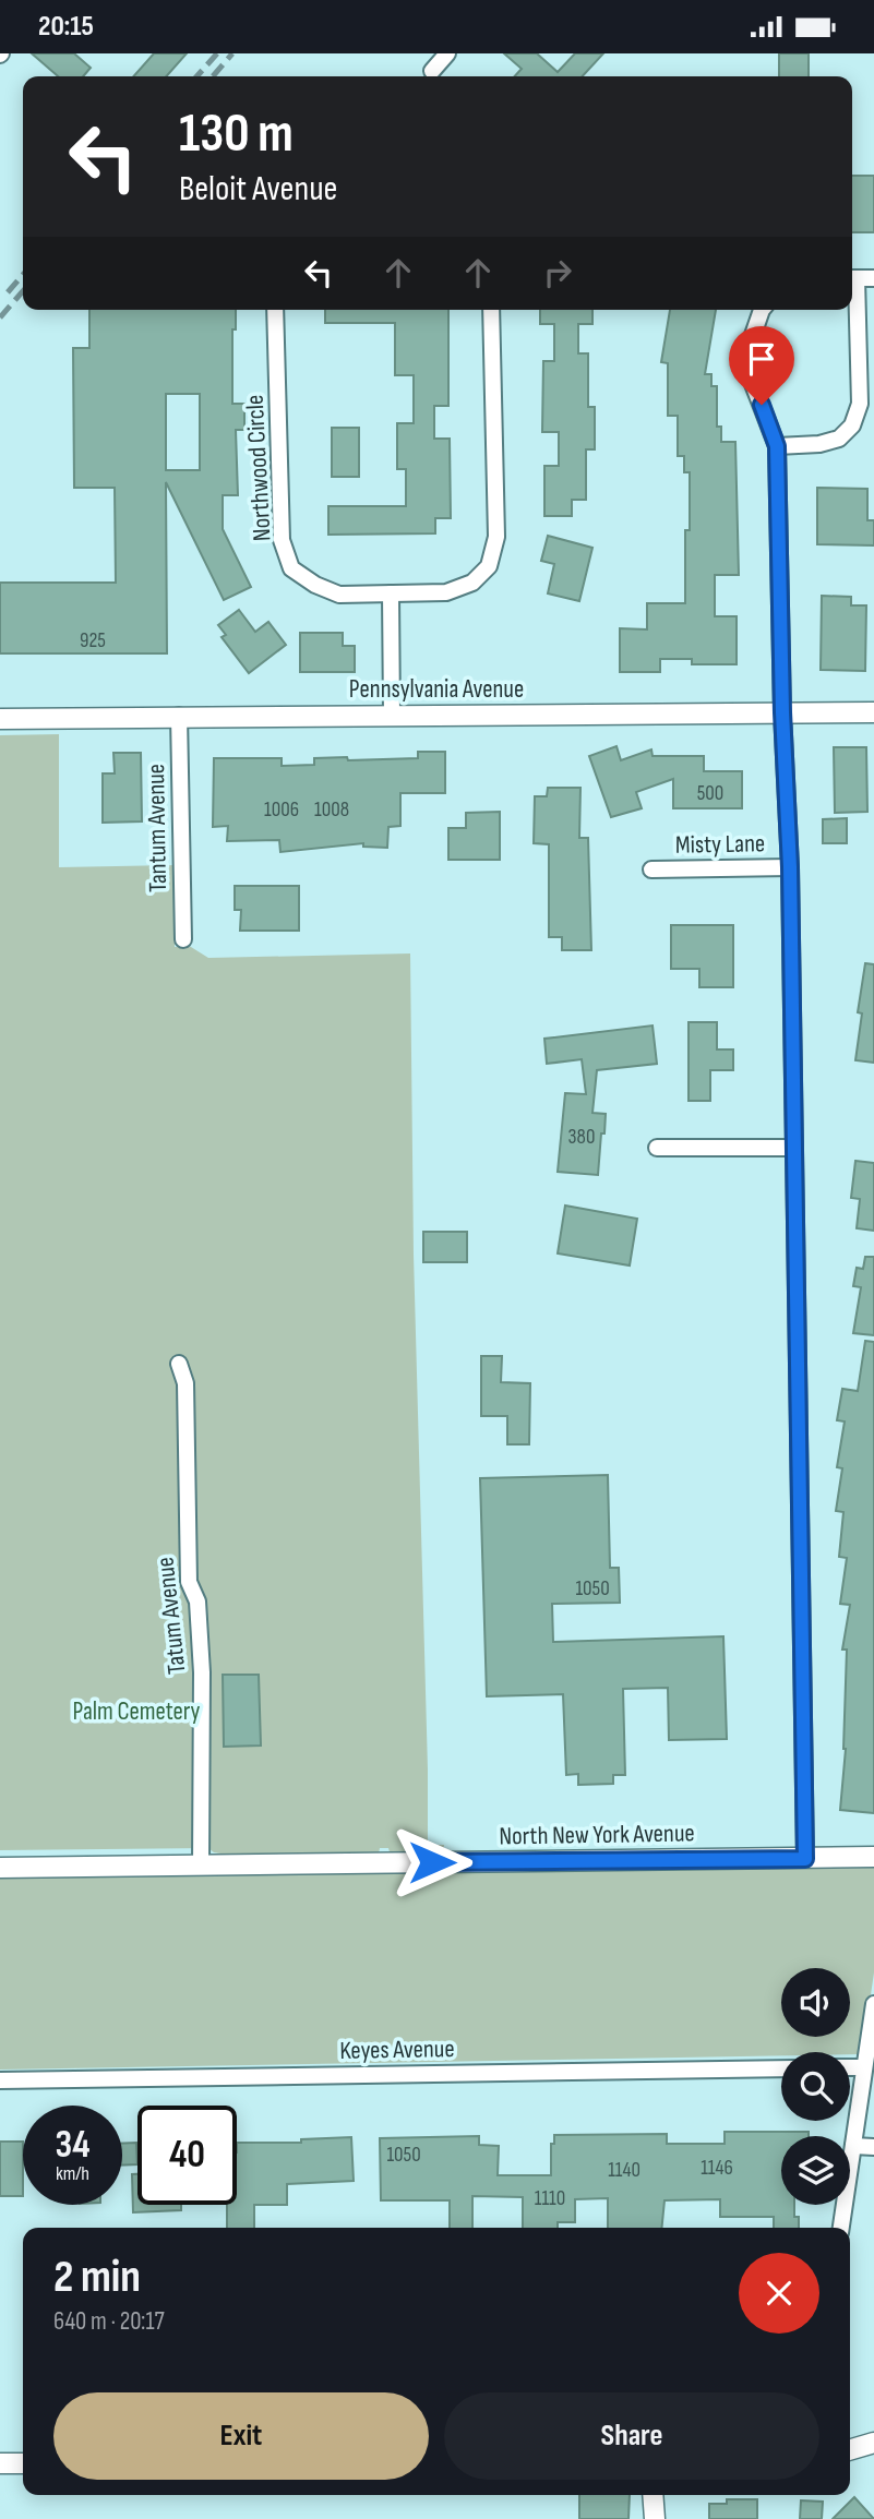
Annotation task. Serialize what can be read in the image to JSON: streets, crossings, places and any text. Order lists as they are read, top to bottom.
{
  "streets": {
    "street": [
      "Northwood Circle",
      "Pennsylvania Avenue",
      "Tantum Avenue",
      "Misty Lane",
      "Tatum Avenue",
      "North New York Avenue",
      "Keyes Avenue"
    ]
  },
  "crossings": [
    ["Pennsylvania Avenue", "Tantum Avenue"],
    ["Tatum Avenue", "North New York Avenue"]
  ],
  "parks": ["Palm Cemetery"],
  "house_numbers": [
    "925",
    "500",
    "1006",
    "1008",
    "380",
    "1050",
    "1050",
    "1146",
    "1140",
    "1110"
  ],
  "page": {
    "status": "20:15",
    "turn": ["130 m", "Beloit Avenue"],
    "speed": "34 km/h",
    "limit": "40",
    "heading": ["2 min", "640 m · 20:17"],
    "buttons": ["Exit", "Share"]
  }
}
